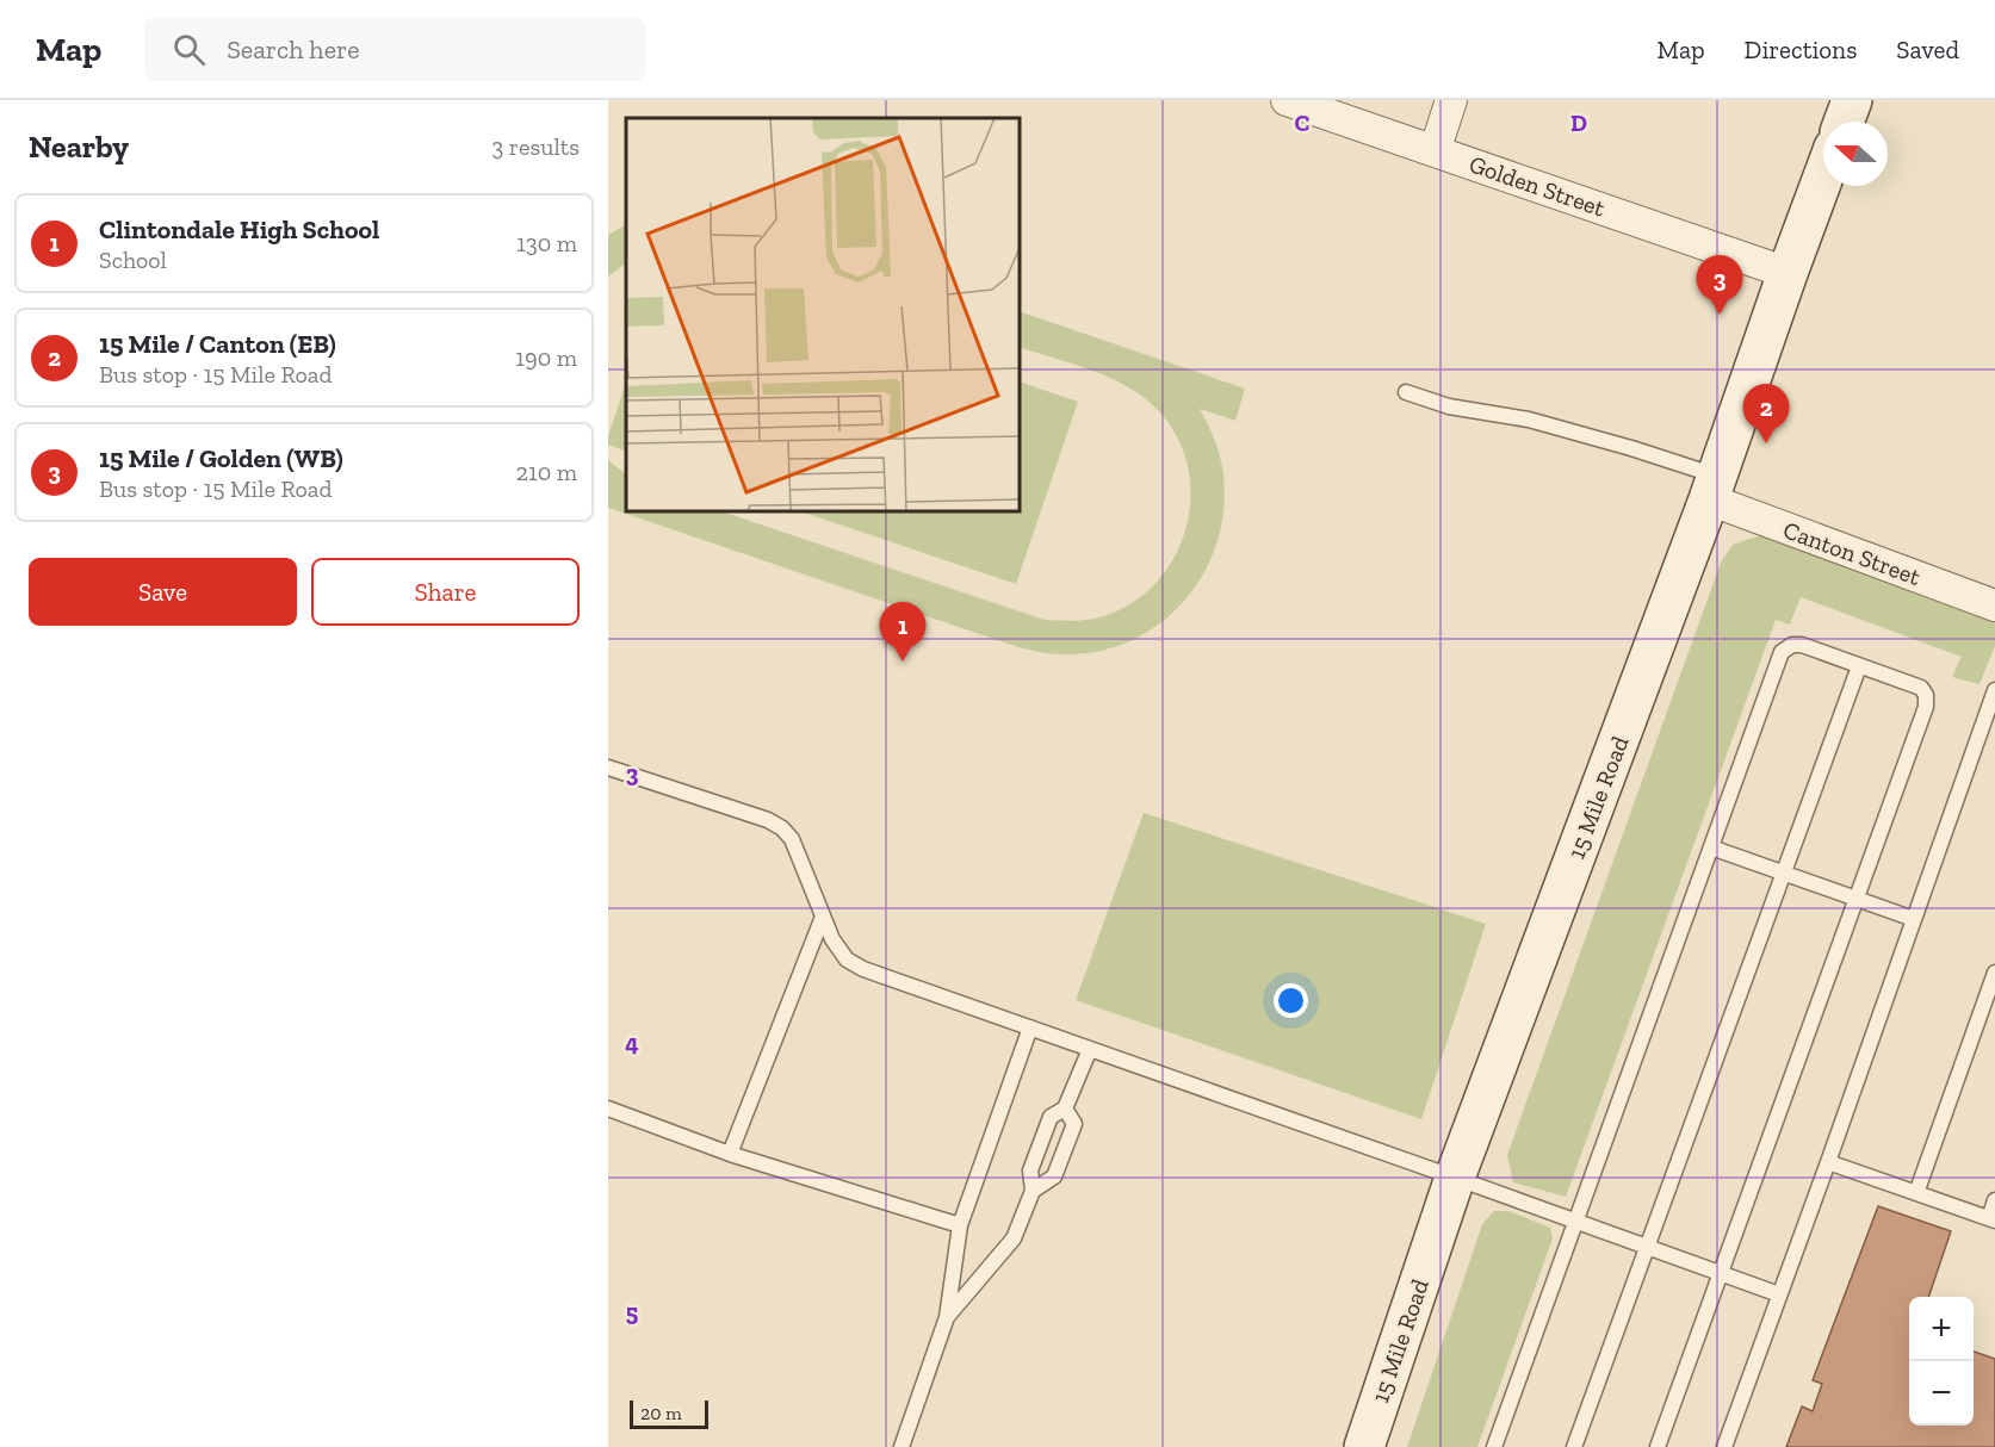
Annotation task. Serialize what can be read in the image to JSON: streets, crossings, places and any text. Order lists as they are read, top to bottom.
{
  "streets": {
    "main road": ["15 Mile Road"],
    "street": ["Golden Street", "Canton Street"]
  },
  "crossings": [
    ["Golden Street", "15 Mile Road"],
    ["Canton Street", "15 Mile Road"]
  ],
  "scale_bar": "20 m",
  "north": "left",
  "page": {
    "header": "Map",
    "search": "Search here",
    "nav": ["Map", "Directions", "Saved"],
    "heading": ["Nearby", "3 results"],
    "list": [
      {
        "mark": "1",
        "name": "Clintondale High School",
        "note": "School",
        "value": "130 m"
      },
      {
        "mark": "2",
        "name": "15 Mile / Canton (EB)",
        "note": "Bus stop · 15 Mile Road",
        "value": "190 m"
      },
      {
        "mark": "3",
        "name": "15 Mile / Golden (WB)",
        "note": "Bus stop · 15 Mile Road",
        "value": "210 m"
      }
    ],
    "pins": ["3", "2", "1"],
    "buttons": ["Save", "Share"],
    "map_buttons": ["+", "−"],
    "scale": "20 m"
  },
  "grid": {
    "columns": ["C", "D"],
    "rows": ["3", "4", "5"]
  }
}
